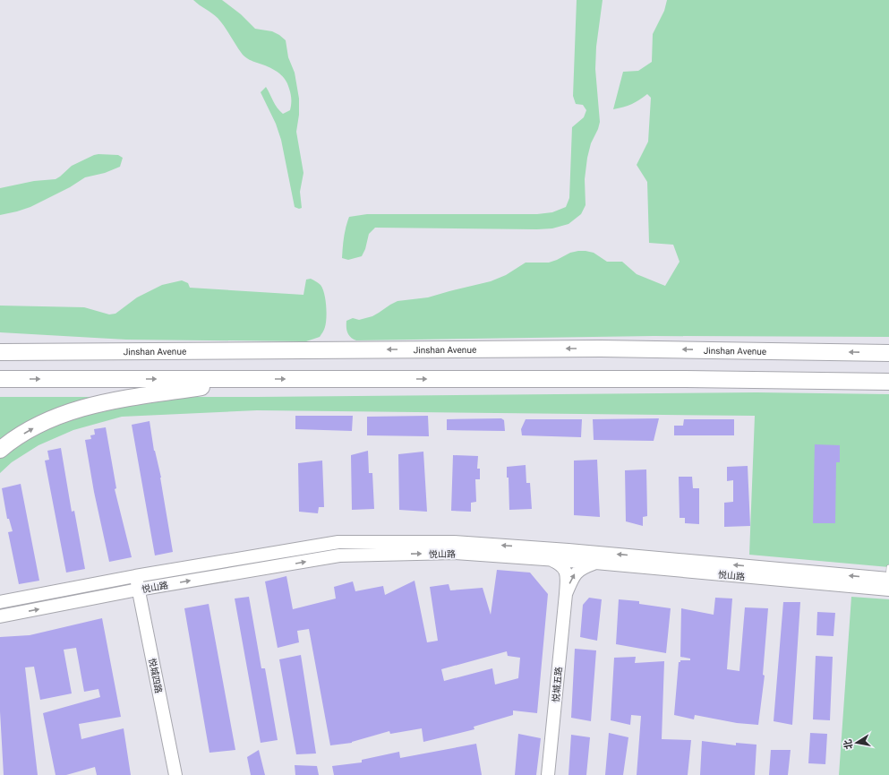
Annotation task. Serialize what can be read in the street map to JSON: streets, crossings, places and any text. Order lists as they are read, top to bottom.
{
  "streets": {
    "highway": ["Jinshan Avenue"],
    "main road": ["悦山路", "悦城四路", "悦城五路"]
  },
  "crossings": [
    ["悦山路", "悦城四路"]
  ],
  "north": "left"
}
